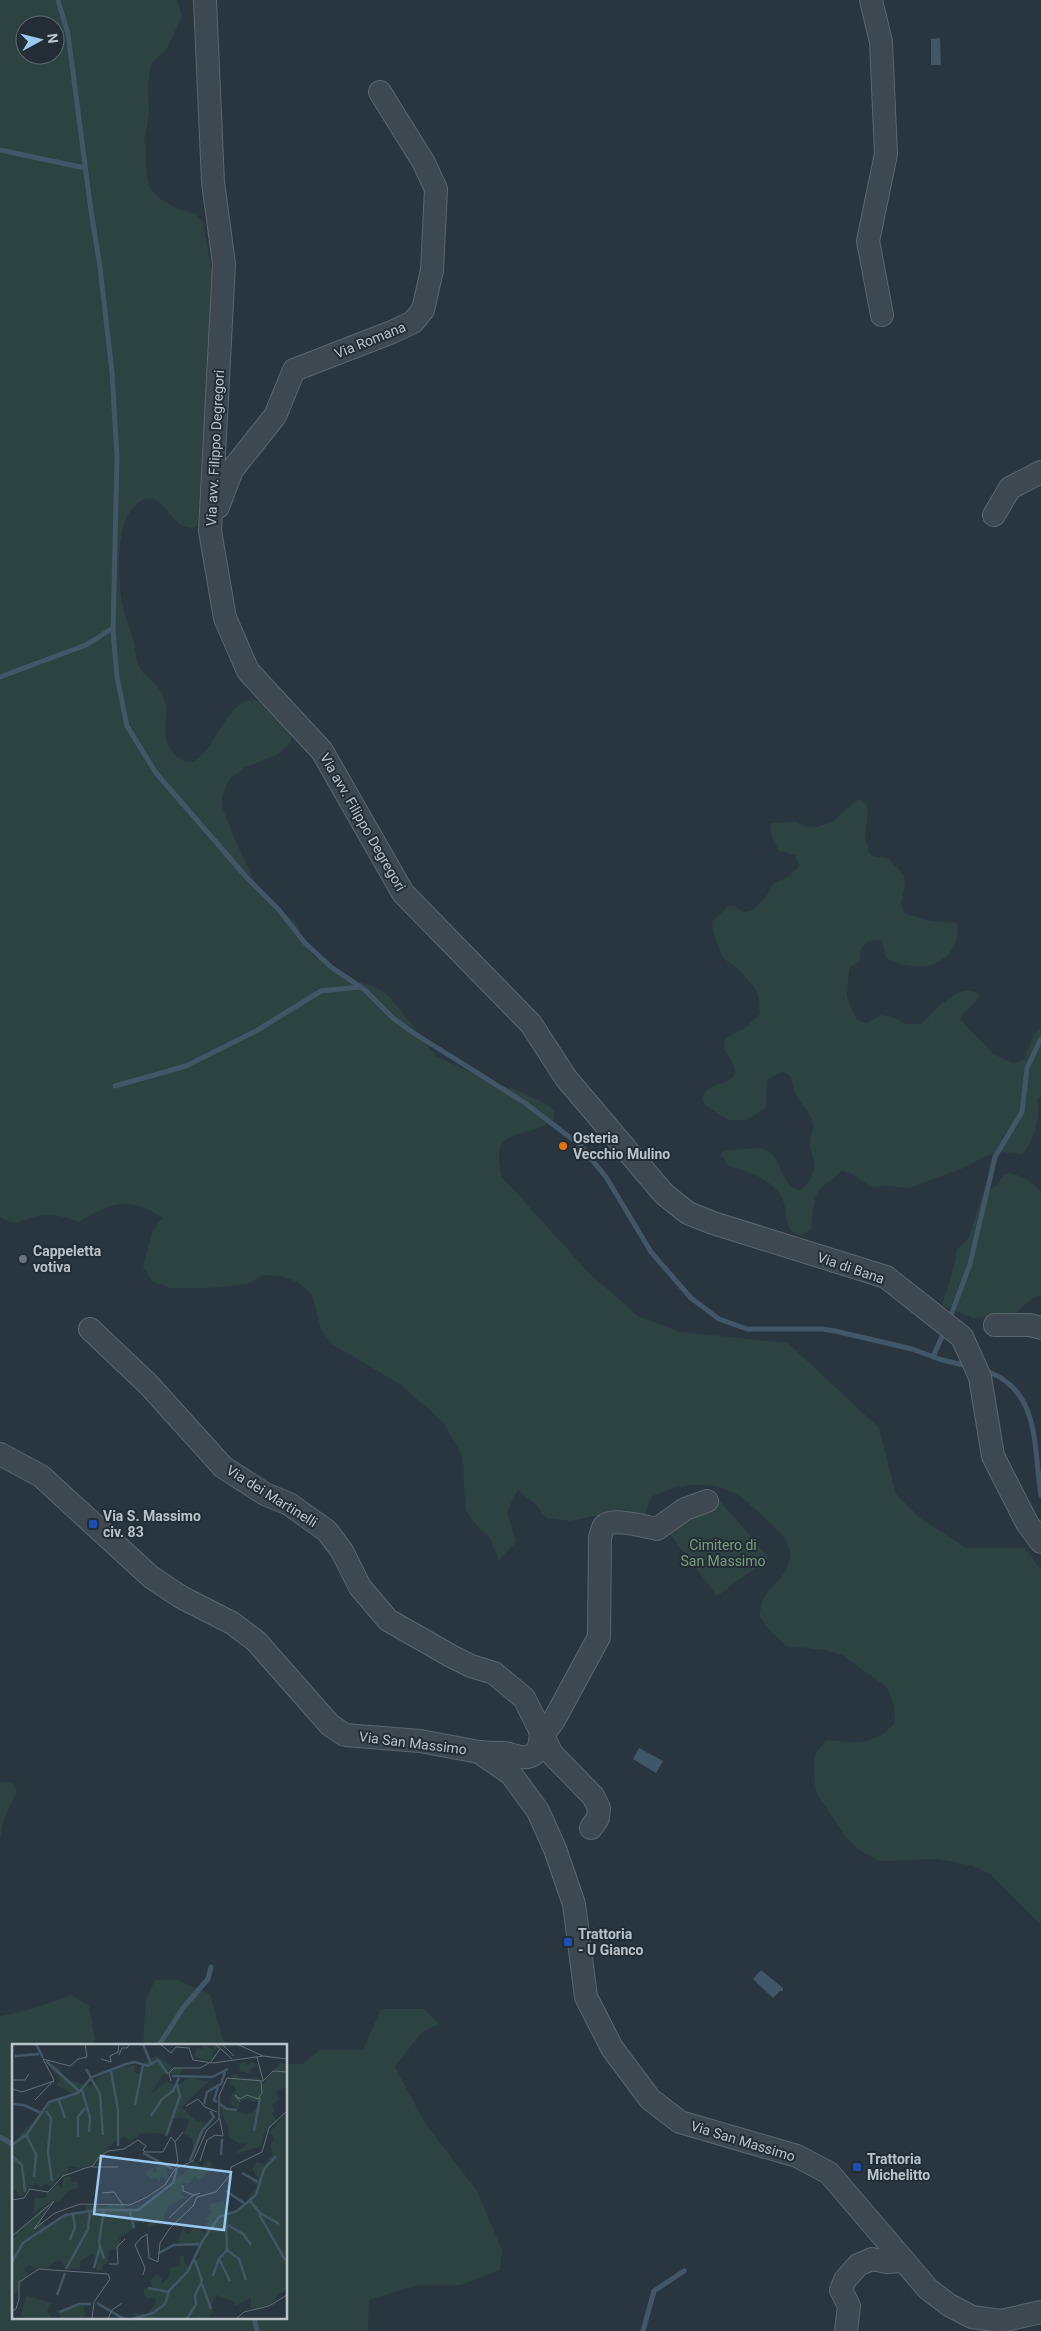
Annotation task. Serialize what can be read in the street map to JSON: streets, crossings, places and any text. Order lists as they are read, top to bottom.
{
  "streets": {
    "street": [
      "Via Romana",
      "Via avv. Filippo Degregori",
      "Via di Bana",
      "Via dei Martinelli",
      "Via San Massimo"
    ]
  },
  "crossings": [
    ["Via Romana", "Via avv. Filippo Degregori"],
    ["Via avv. Filippo Degregori", "Via di Bana"]
  ],
  "parks": ["Cimitero di San Massimo"],
  "places": {
    "other": ["Osteria Vecchio Mulino", "Cappeletta votiva"],
    "transit": ["Via S. Massimo civ. 83", "Trattoria - U Gianco", "Trattoria Michelitto"]
  },
  "north": "right"
}
